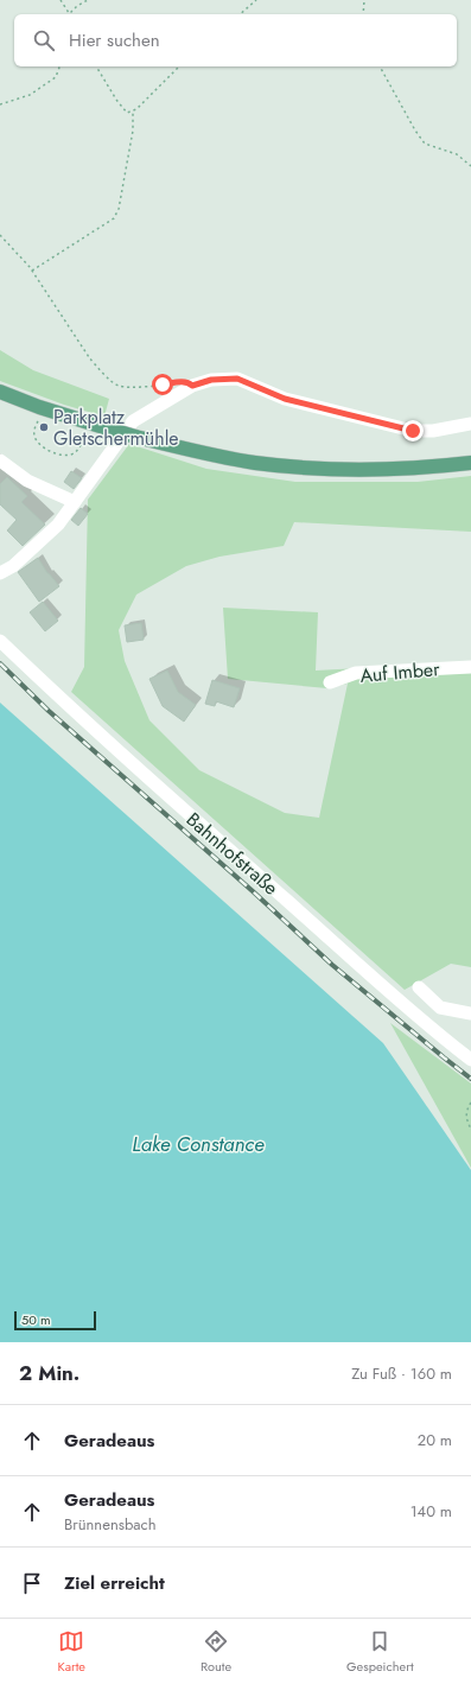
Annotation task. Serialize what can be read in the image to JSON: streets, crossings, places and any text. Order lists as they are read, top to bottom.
{
  "streets": {
    "street": ["Auf Imber", "Bahnhofstraße"]
  },
  "water": ["Lake Constance"],
  "places": ["Parkplatz Gletschermühle"],
  "scale_bar": "50 m",
  "page": {
    "search": "Hier suchen",
    "scale": "50 m",
    "heading": ["2 Min.", "Zu Fuß · 160 m"],
    "list": [
      ["Geradeaus", "20 m"],
      ["Geradeaus", "Brünnensbach", "140 m"],
      "Ziel erreicht"
    ],
    "nav": ["Karte", "Route", "Gespeichert"]
  }
}
